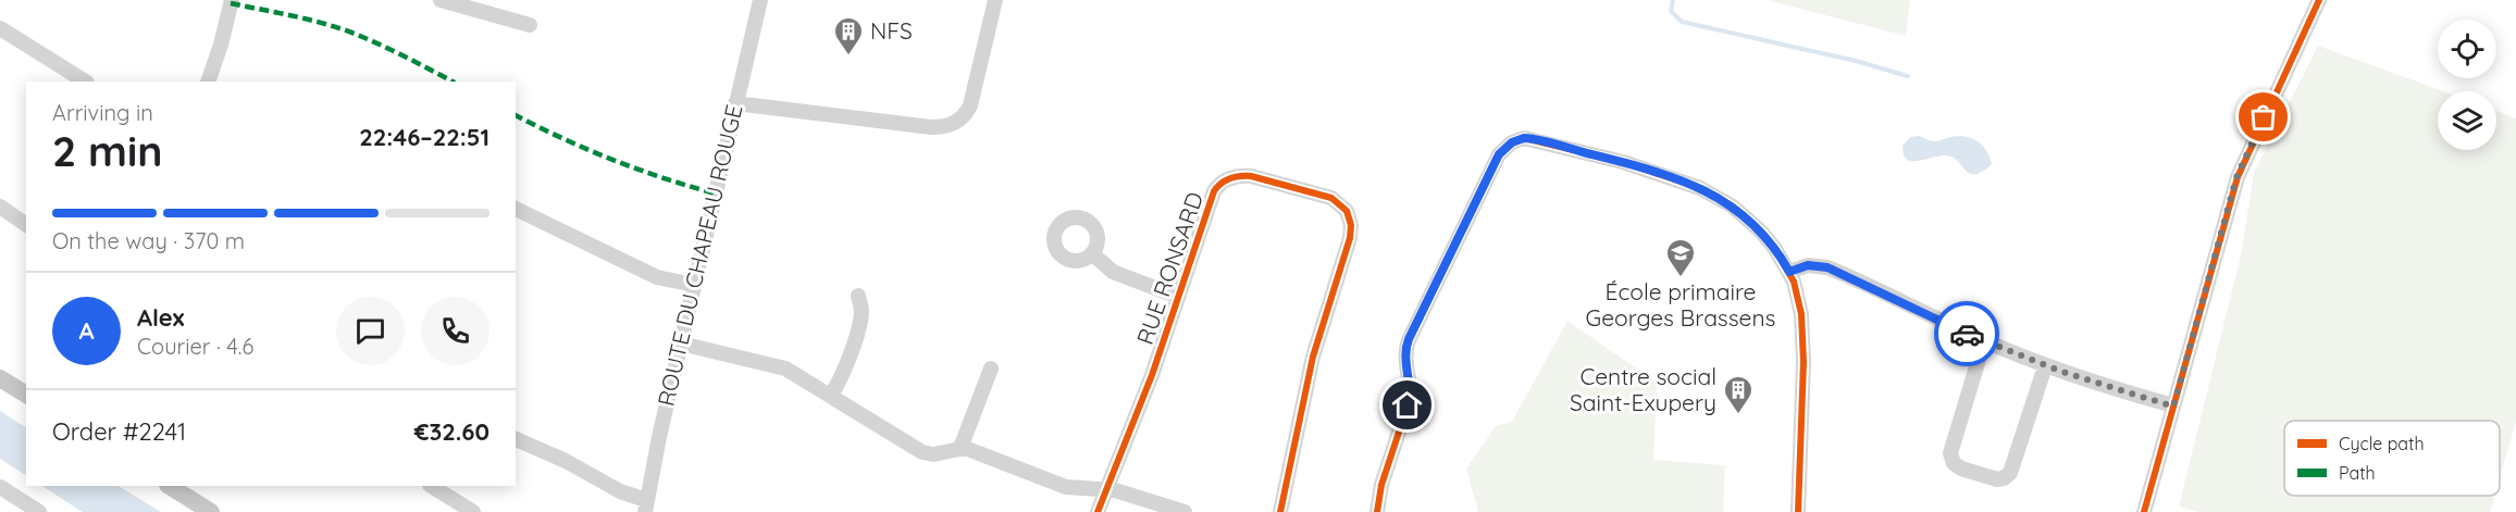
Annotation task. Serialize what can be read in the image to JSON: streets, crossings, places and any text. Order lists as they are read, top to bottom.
{
  "streets": {
    "street": ["ROUTE DU CHAPEAU ROUGE", "RUE RONSARD"]
  },
  "places": {
    "building": ["NFS", "Centre social Saint-Exupery"],
    "school or university": ["École primaire Georges Brassens"]
  },
  "legend": ["Cycle path", "Path"],
  "page": {
    "heading": ["2 min", "Arriving in", "22:46–22:51"],
    "panel": [
      "Alex",
      "Courier · 4.6",
      "Order #2241",
      "€32.60"
    ],
    "bar": "On the way · 370 m",
    "round": "A"
  }
}
